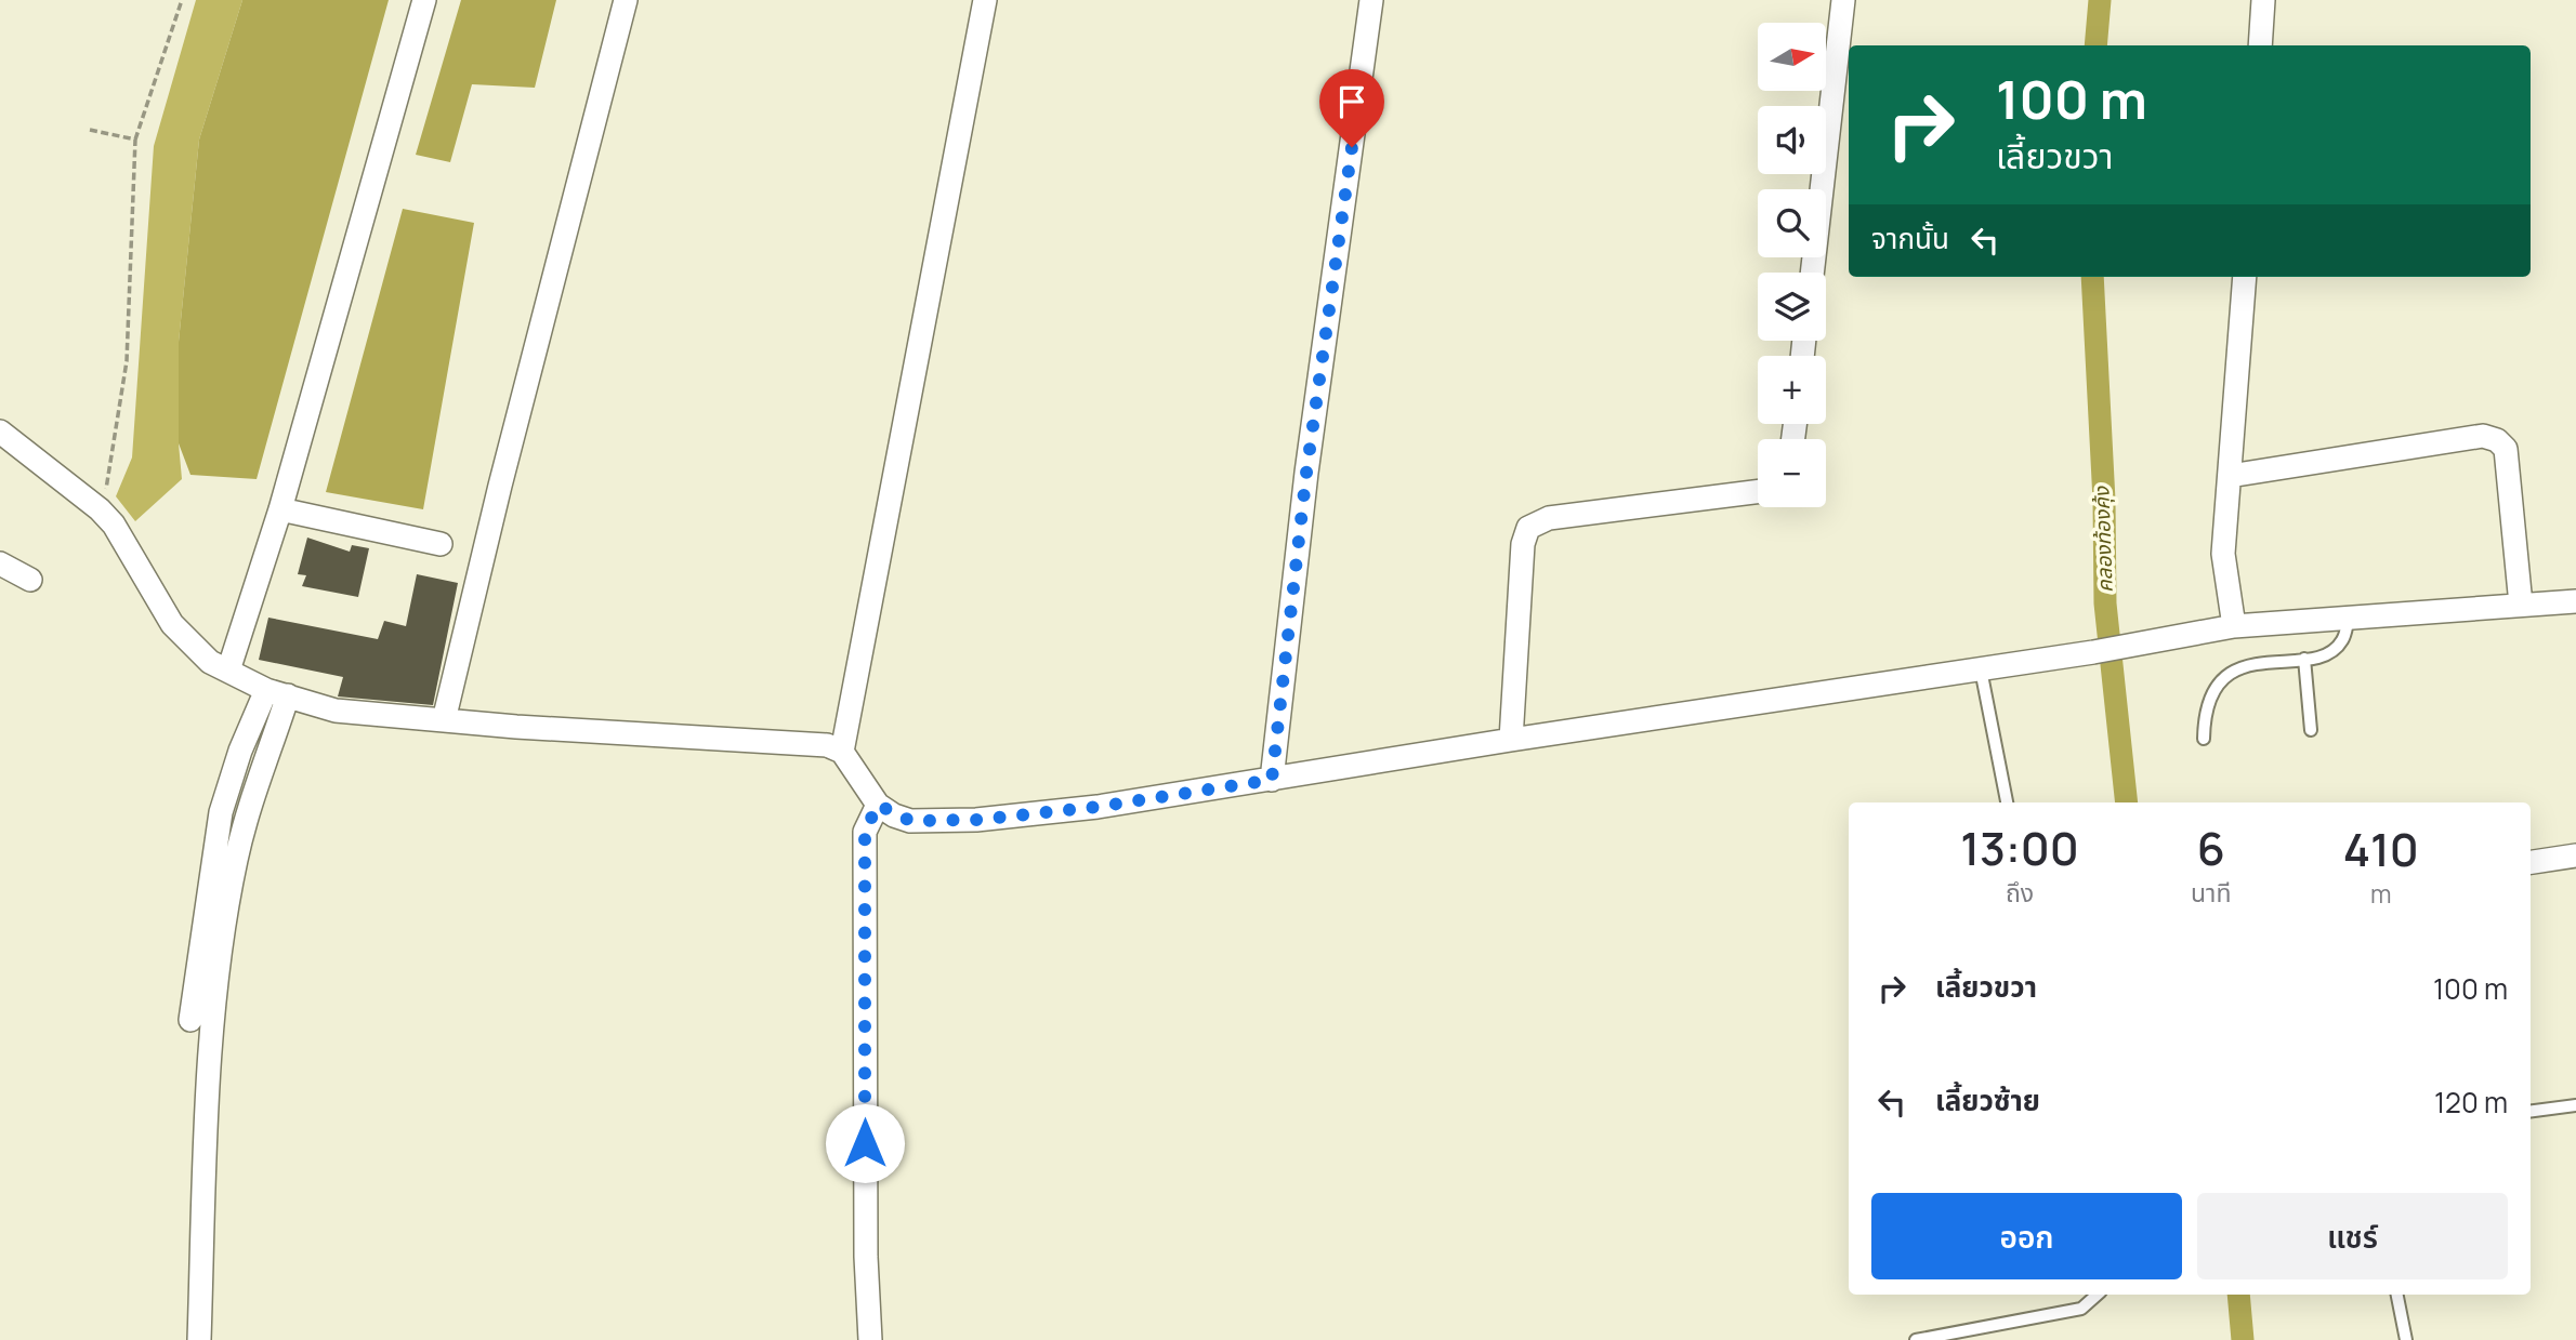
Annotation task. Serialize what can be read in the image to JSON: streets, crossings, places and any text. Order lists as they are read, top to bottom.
{
  "water": ["คลองท้องคุ้ง"],
  "north": "right",
  "page": {
    "map_buttons": ["+", "−"],
    "turn": ["100 m", "เลี้ยวขวา"],
    "then": "จากนั้น",
    "eta": [
      "13:00",
      "ถึง",
      "6",
      "นาที",
      "410",
      "m"
    ],
    "list": [
      {
        "name": "เลี้ยวขวา",
        "value": "100 m"
      },
      {
        "name": "เลี้ยวซ้าย",
        "value": "120 m"
      }
    ],
    "buttons": ["ออก", "แชร์"]
  }
}
